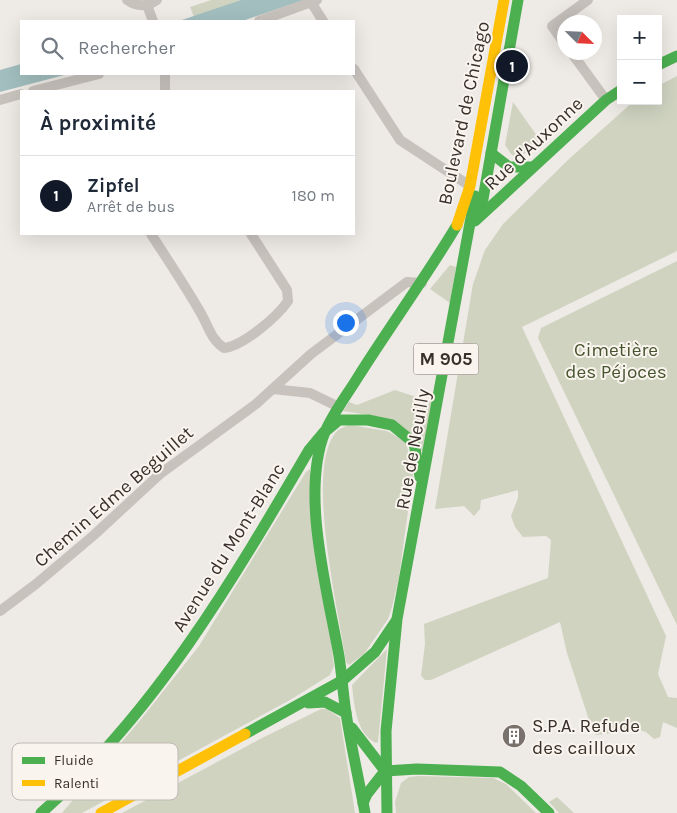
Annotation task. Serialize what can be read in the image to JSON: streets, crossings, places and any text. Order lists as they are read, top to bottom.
{
  "streets": {
    "main road": [
      "Boulevard de Chicago",
      "Rue d'Auxonne",
      "M 905",
      "Rue de Neuilly",
      "Avenue du Mont-Blanc"
    ],
    "street": ["Chemin Edme Beguillet"]
  },
  "crossings": [
    ["Boulevard de Chicago", "Rue d'Auxonne"],
    ["Boulevard de Chicago", "Rue de Neuilly"],
    ["Boulevard de Chicago", "Chemin Edme Beguillet"],
    ["Boulevard de Chicago", "Avenue du Mont-Blanc"],
    ["Rue d'Auxonne", "Rue de Neuilly"],
    ["Chemin Edme Beguillet", "Avenue du Mont-Blanc"]
  ],
  "parks": ["Cimetière des Péjoces"],
  "places": {
    "building": ["S.P.A. Refude des cailloux"]
  },
  "legend": ["Fluide", "Ralenti"],
  "north": "bottom right",
  "page": {
    "map_buttons": ["+", "−"],
    "search": "Rechercher",
    "pins": "1",
    "heading": "À proximité",
    "list": [
      {
        "mark": "1",
        "name": "Zipfel",
        "note": "Arrêt de bus",
        "value": "180 m"
      }
    ]
  }
}
